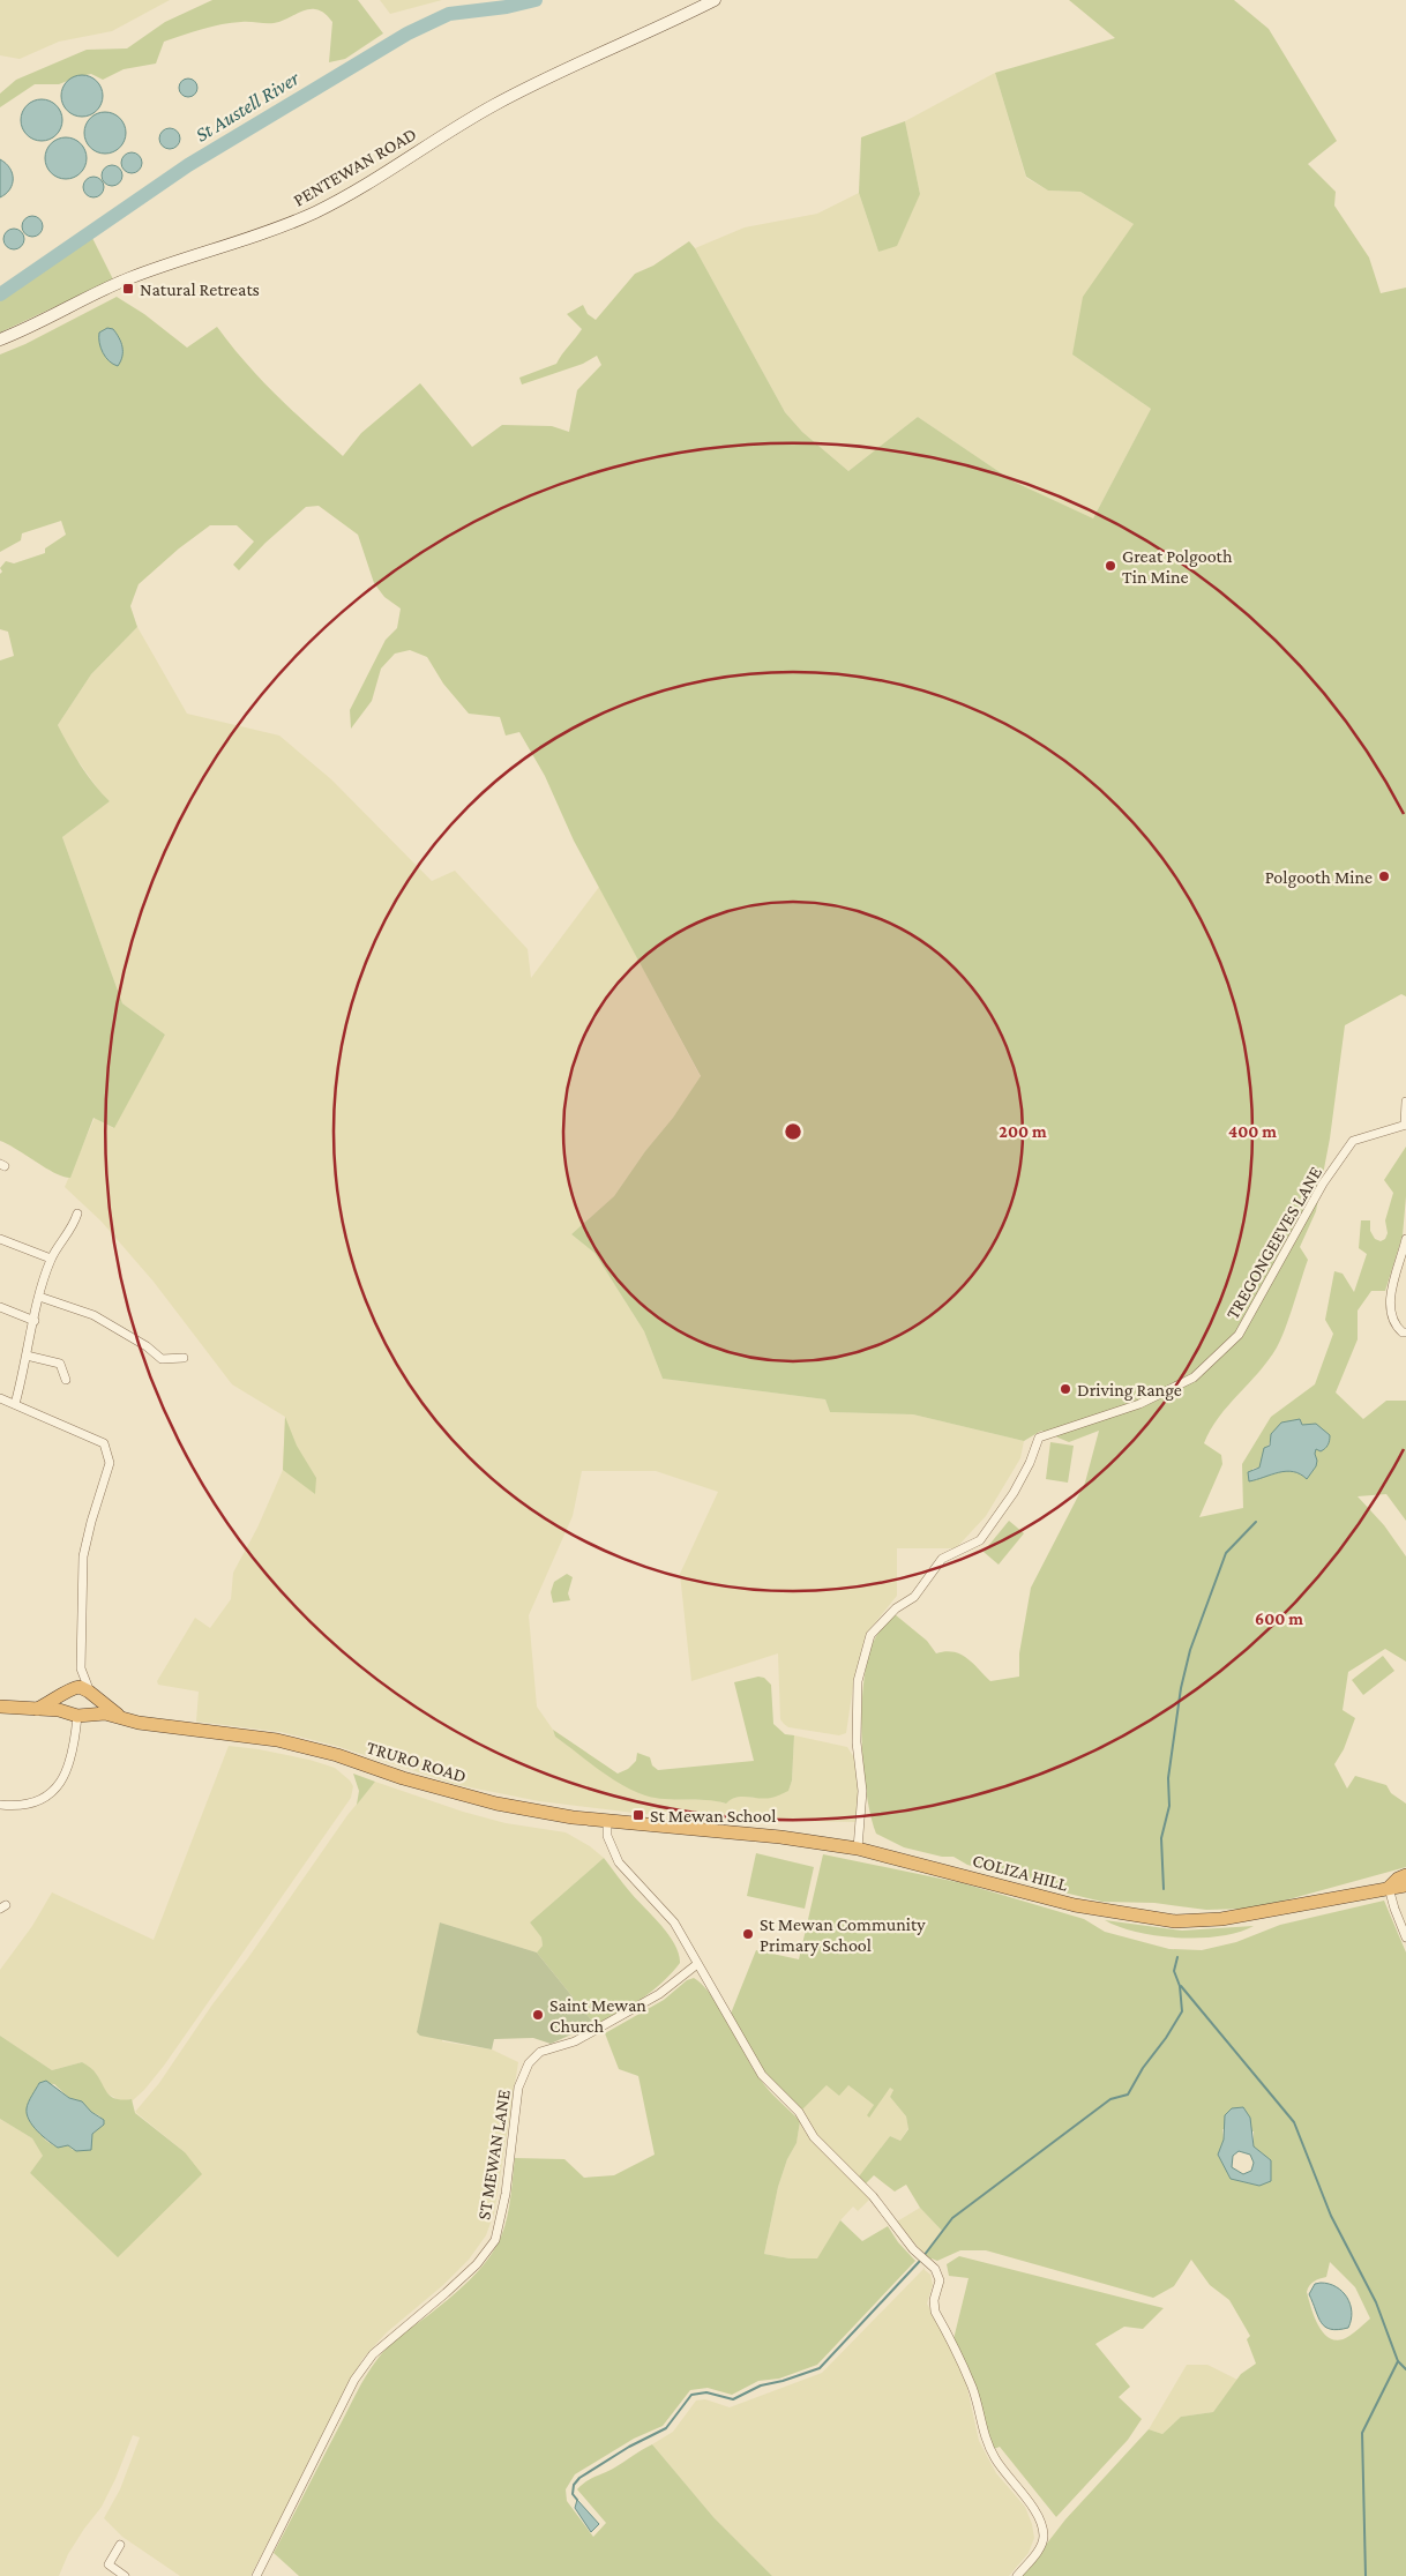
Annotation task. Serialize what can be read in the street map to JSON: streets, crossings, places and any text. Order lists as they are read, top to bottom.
{
  "streets": {
    "highway": ["TRURO ROAD", "COLIZA HILL"],
    "main road": ["PENTEWAN ROAD"],
    "street": ["TREGONGEEVES LANE", "ST MEWAN LANE"]
  },
  "crossings": [
    ["TREGONGEEVES LANE", "COLIZA HILL"],
    ["TRURO ROAD", "COLIZA HILL"]
  ],
  "water": ["St Austell River"],
  "places": {
    "transit": ["Natural Retreats", "St Mewan School"],
    "other": [
      "Great Polgooth Tin Mine",
      "Polgooth Mine",
      "Driving Range",
      "St Mewan Community Primary School",
      "Saint Mewan Church"
    ]
  },
  "rings": ["200 m", "400 m", "600 m"]
}
